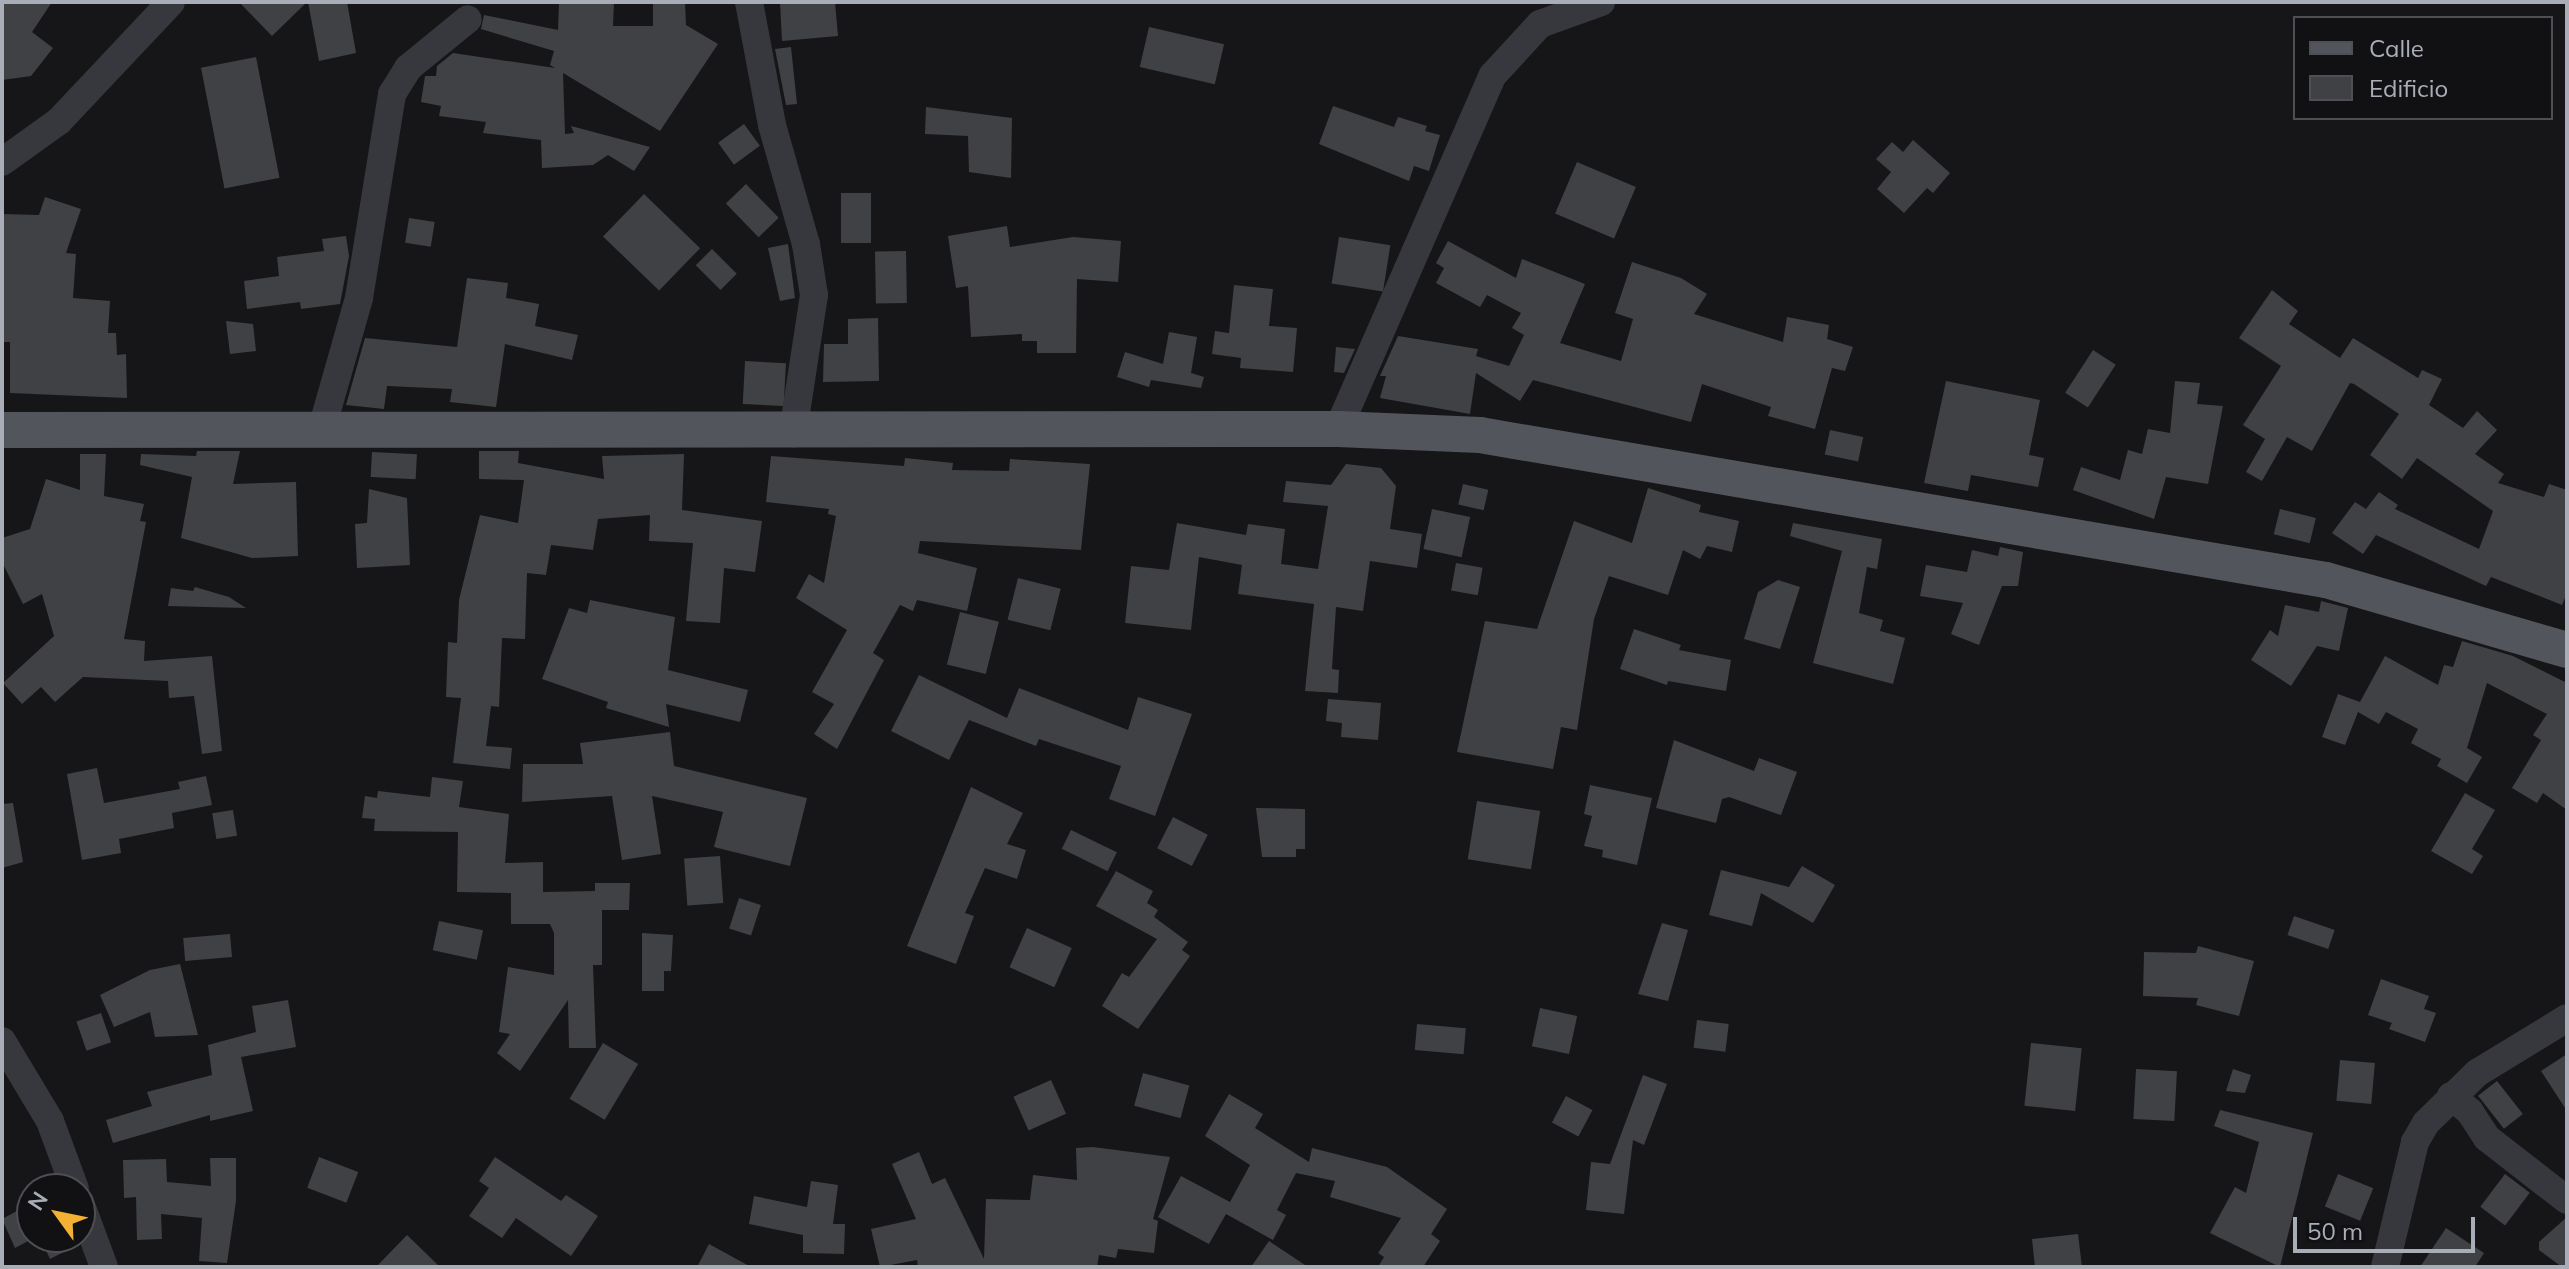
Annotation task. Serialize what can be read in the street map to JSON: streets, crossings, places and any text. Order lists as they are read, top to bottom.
{
  "legend": ["Calle", "Edificio"],
  "scale_bar": "50 m",
  "north": "top left"
}
